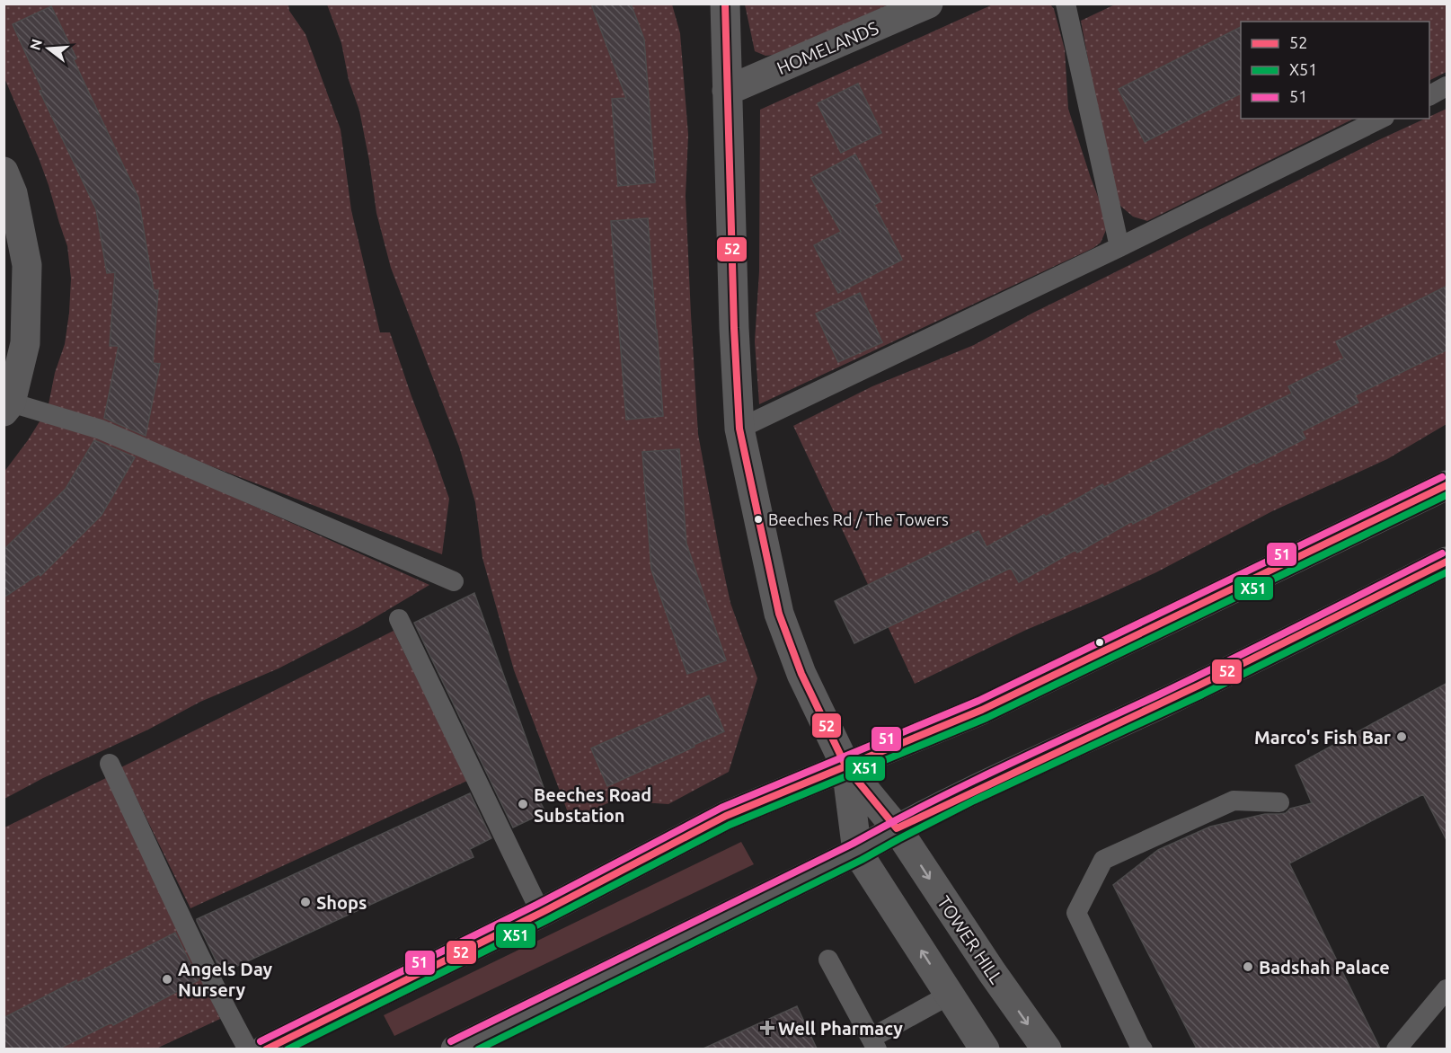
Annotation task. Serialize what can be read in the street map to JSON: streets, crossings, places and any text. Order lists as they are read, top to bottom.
{
  "streets": {
    "street": ["HOMELANDS", "TOWER HILL"]
  },
  "places": {
    "other": [
      "Beeches Rd / The Towers",
      "Marco's Fish Bar",
      "Beeches Road Substation",
      "Shops",
      "Badshah Palace",
      "Angels Day Nursery"
    ],
    "health": ["Well Pharmacy"]
  },
  "lines": ["transit line 52", "transit line 51", "transit line X51"],
  "legend": ["52", "X51", "51"],
  "north": "left"
}
